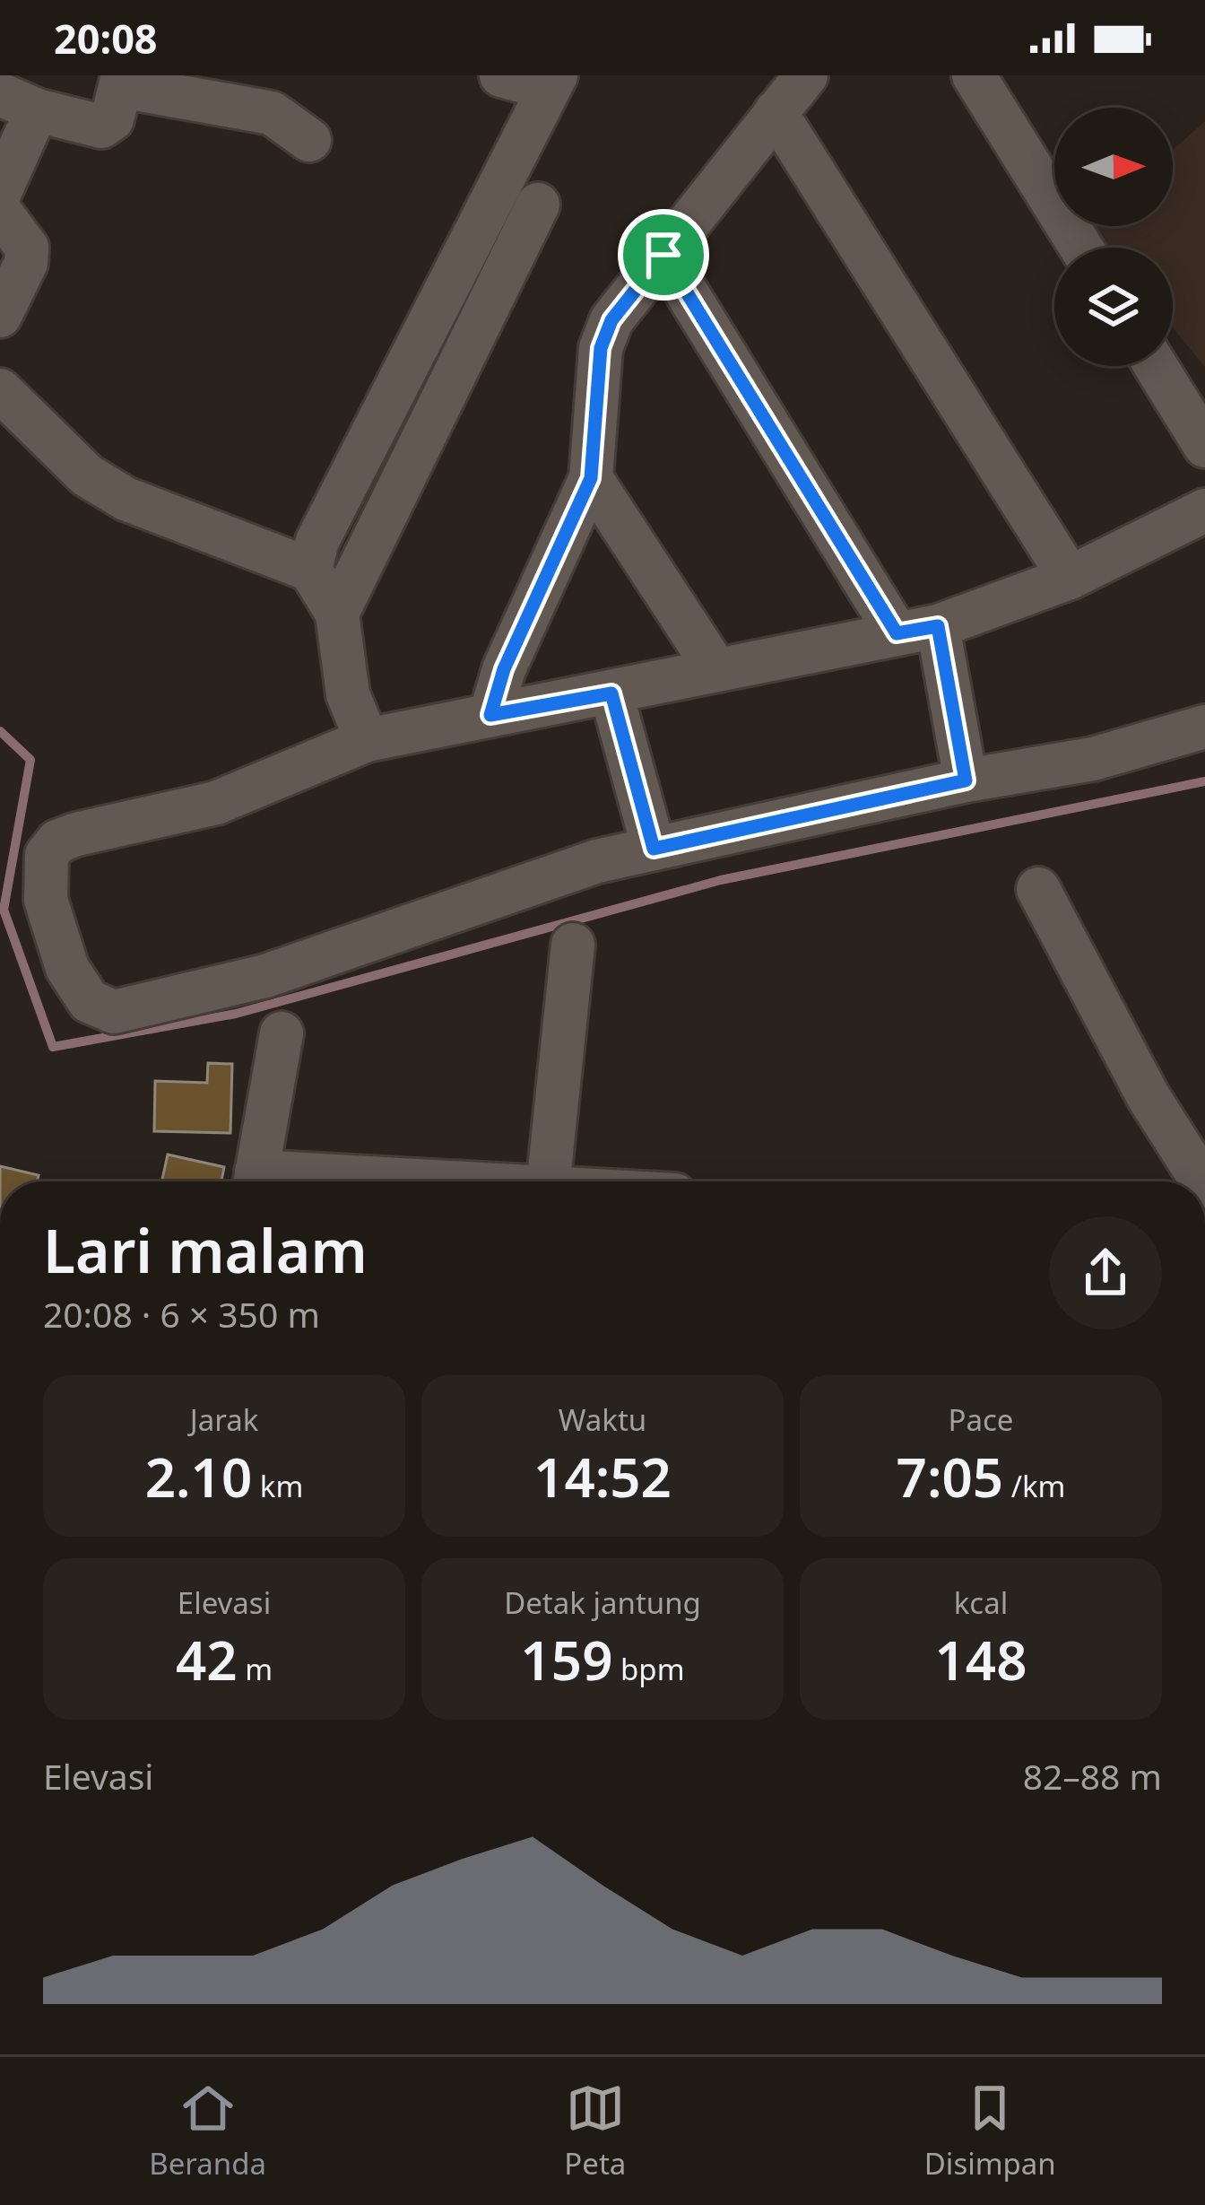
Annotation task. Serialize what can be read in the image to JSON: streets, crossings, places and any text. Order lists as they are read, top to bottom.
{
  "north": "right",
  "page": {
    "status": "20:08",
    "heading": ["Lari malam", "20:08 · 6 × 350 m"],
    "stats": [
      ["Jarak", "2.10 km"],
      ["Waktu", "14:52"],
      ["Pace", "7:05 /km"],
      ["Elevasi", "42 m"],
      ["Detak jantung", "159 bpm"],
      ["kcal", "148"]
    ],
    "chart": ["Elevasi", "82–88 m"],
    "tabs": ["Beranda", "Peta", "Disimpan"]
  }
}
